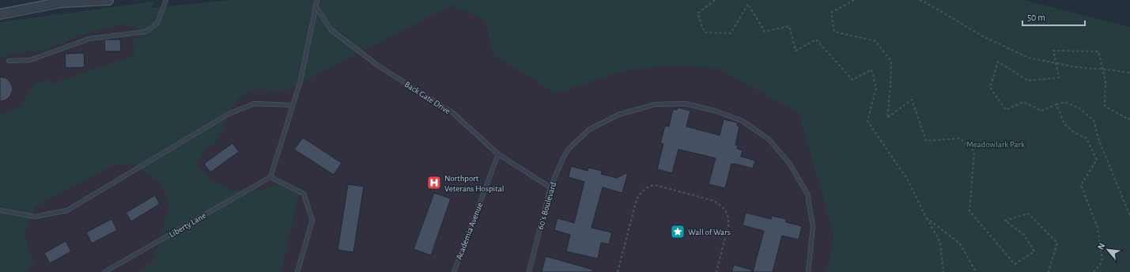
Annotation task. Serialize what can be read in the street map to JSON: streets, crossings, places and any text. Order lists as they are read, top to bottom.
{
  "streets": {
    "lane": [
      "Back Gate Drive",
      "60's Boulevard",
      "Liberty Lane",
      "Academia Avenue"
    ]
  },
  "crossings": [
    ["Back Gate Drive", "60's Boulevard"],
    ["Back Gate Drive", "Academia Avenue"]
  ],
  "parks": ["Meadowlark Park"],
  "places": {
    "hospital": ["Northport Veterans Hospital"],
    "place": ["Wall of Wars"]
  },
  "scale_bar": "50 m",
  "north": "top left"
}
